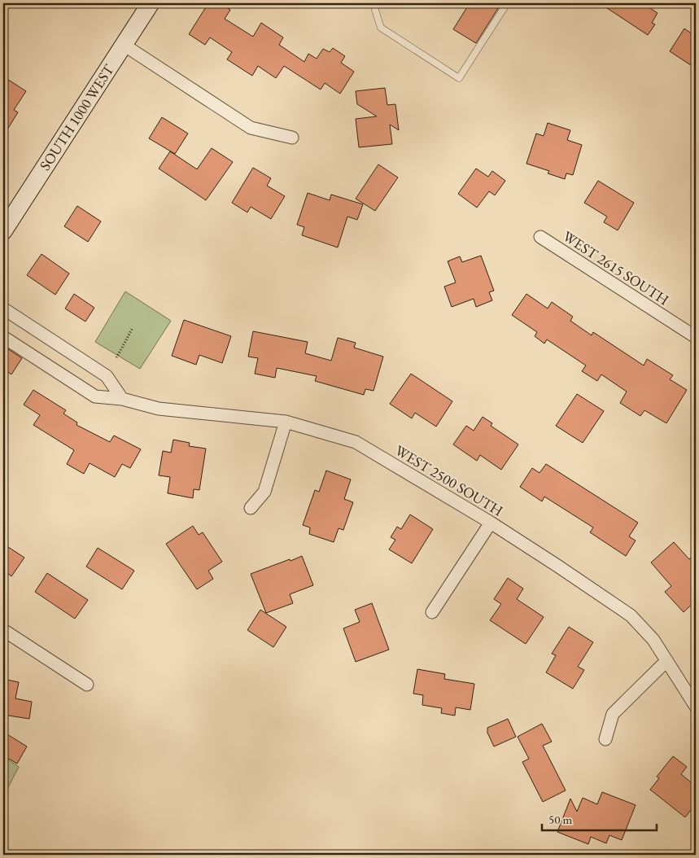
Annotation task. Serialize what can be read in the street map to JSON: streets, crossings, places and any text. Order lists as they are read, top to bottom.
{
  "streets": {
    "main road": ["SOUTH 1000 WEST"],
    "street": ["WEST 2615 SOUTH", "WEST 2500 SOUTH"]
  },
  "scale_bar": "50 m"
}
